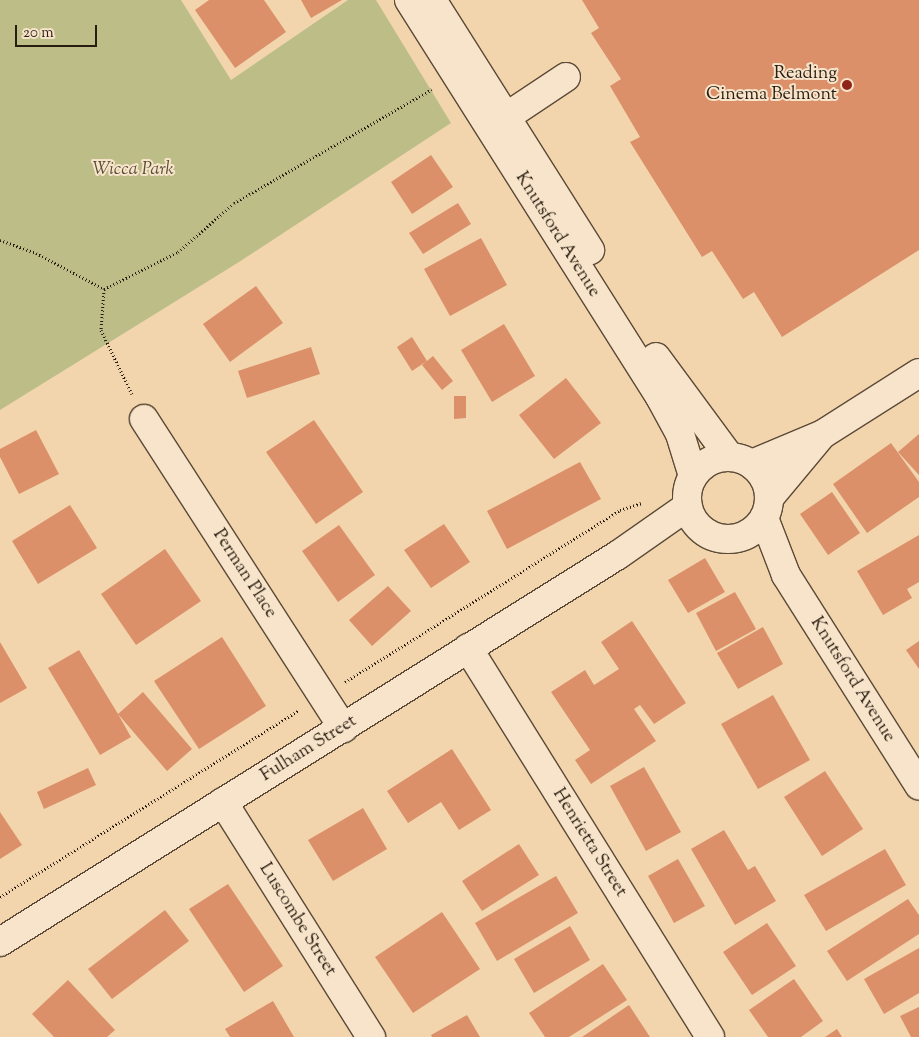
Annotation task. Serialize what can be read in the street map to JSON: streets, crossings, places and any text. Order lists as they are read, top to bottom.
{
  "streets": {
    "street": [
      "Knutsford Avenue",
      "Perman Place",
      "Fulham Street",
      "Henrietta Street",
      "Luscombe Street"
    ]
  },
  "crossings": [
    ["Knutsford Avenue", "Fulham Street"],
    ["Perman Place", "Fulham Street"],
    ["Fulham Street", "Henrietta Street"],
    ["Fulham Street", "Luscombe Street"]
  ],
  "parks": ["Wicca Park"],
  "places": ["Reading Cinema Belmont"],
  "scale_bar": "20 m"
}
